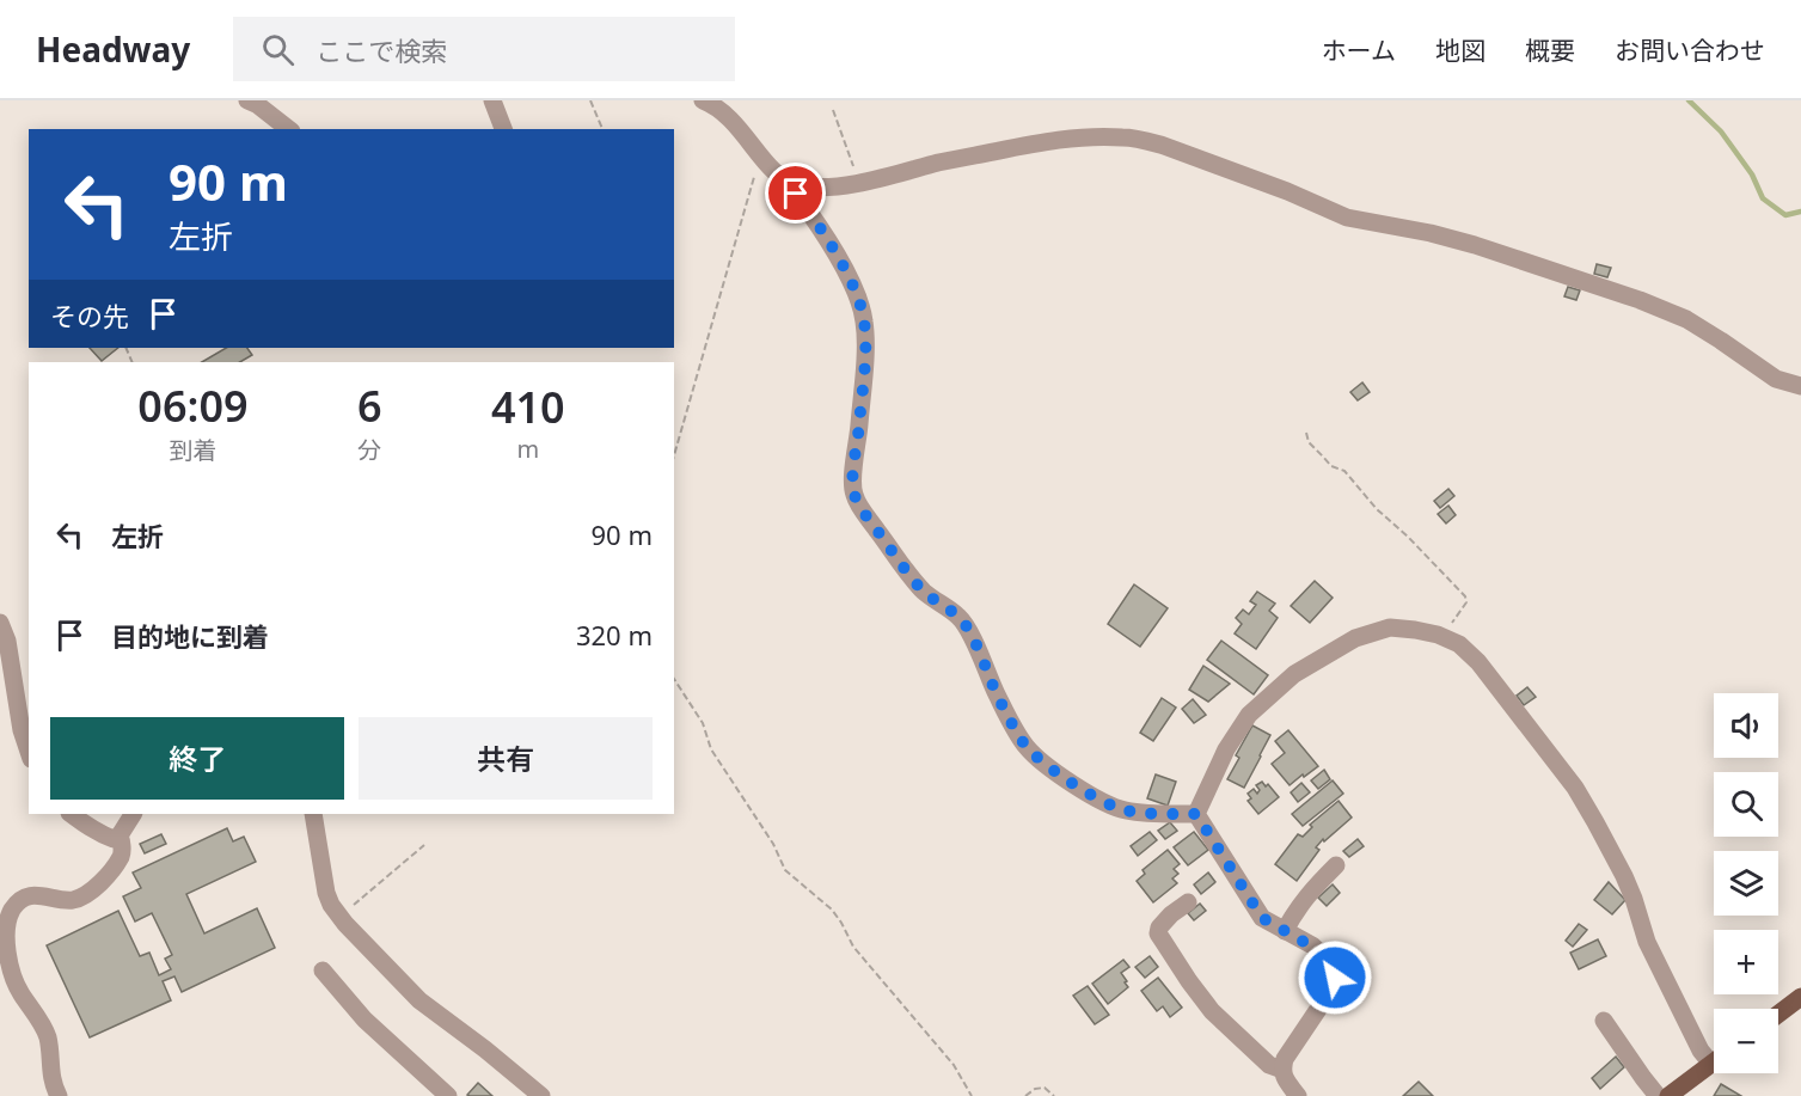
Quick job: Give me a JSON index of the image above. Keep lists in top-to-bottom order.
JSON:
{
  "page": {
    "header": "Headway",
    "search": "ここで検索",
    "nav": [
      "ホーム",
      "地図",
      "概要",
      "お問い合わせ"
    ],
    "turn": ["90 m", "左折"],
    "then": "その先",
    "eta": [
      "06:09",
      "到着",
      "6",
      "分",
      "410",
      "m"
    ],
    "list": [
      {
        "name": "左折",
        "value": "90 m"
      },
      {
        "name": "目的地に到着",
        "value": "320 m"
      }
    ],
    "map_buttons": ["+", "−"],
    "buttons": ["終了", "共有"]
  }
}
